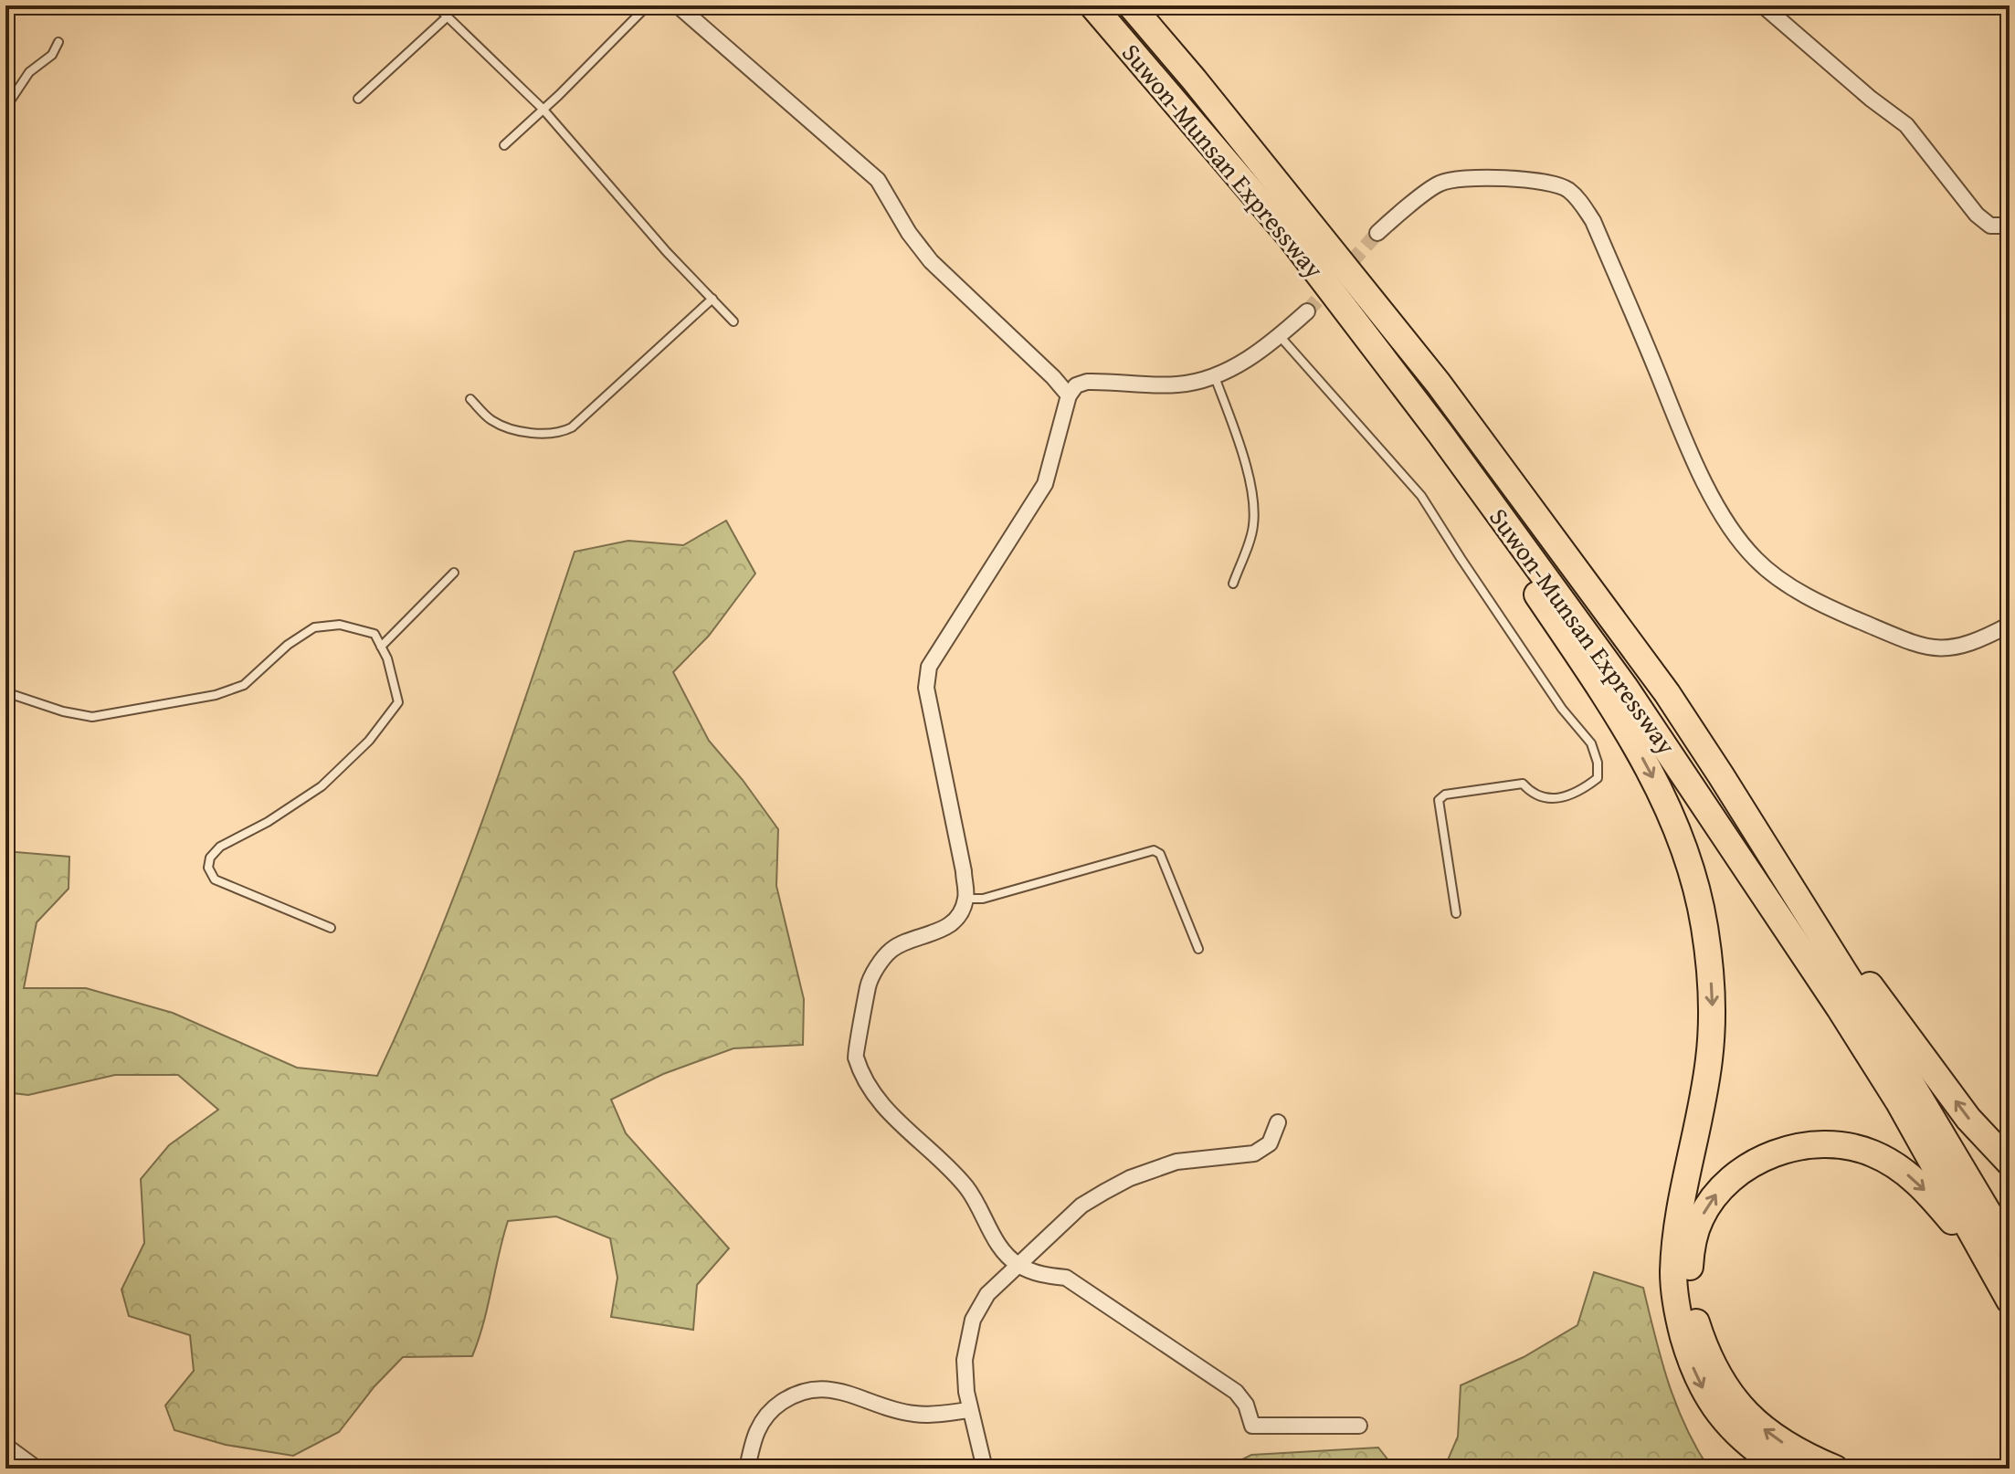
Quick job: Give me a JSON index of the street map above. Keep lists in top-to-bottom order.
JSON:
{
  "streets": {
    "highway": ["Suwon-Munsan Expressway"]
  }
}
